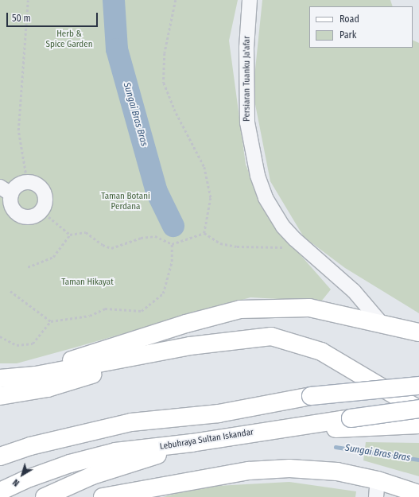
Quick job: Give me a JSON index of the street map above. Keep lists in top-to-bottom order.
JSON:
{
  "streets": {
    "main road": ["Lebuhraya Sultan Iskandar"],
    "street": ["Persiaran Tuanku Ja'afar"]
  },
  "water": ["Sungai Bras Bras"],
  "parks": ["Herb & Spice Garden", "Taman Botani Perdana", "Taman Hikayat"],
  "legend": ["Road", "Park"],
  "scale_bar": "50 m",
  "north": "bottom left"
}
